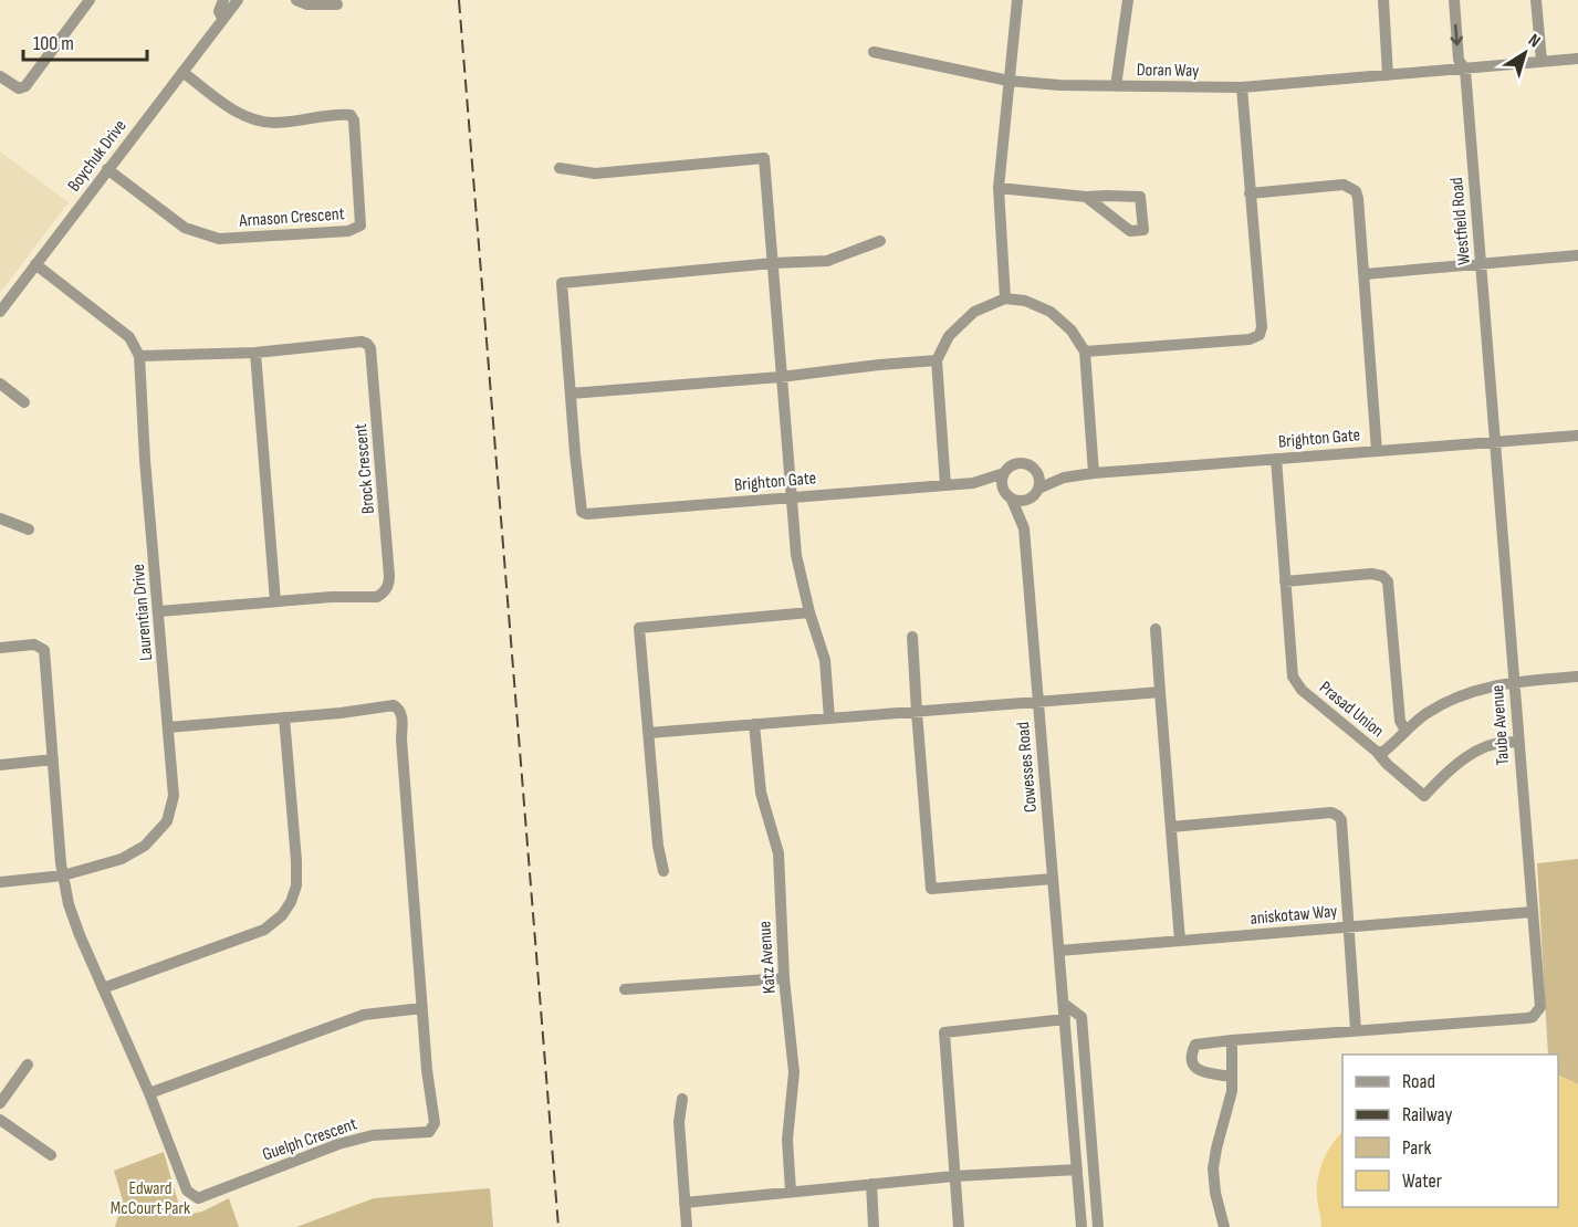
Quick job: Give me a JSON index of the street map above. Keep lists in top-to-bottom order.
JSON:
{
  "streets": {
    "street": [
      "Doran Way",
      "Boychuk Drive",
      "Arnason Crescent",
      "Westfield Road",
      "Brighton Gate",
      "Brock Crescent",
      "Laurentian Drive",
      "Prasad Union",
      "Taube Avenue",
      "Cowesses Road",
      "aniskotaw Way",
      "Katz Avenue",
      "Guelph Crescent"
    ]
  },
  "crossings": [
    ["Doran Way", "Westfield Road"],
    ["Boychuk Drive", "Arnason Crescent"],
    ["Westfield Road", "Brighton Gate"],
    ["Westfield Road", "Taube Avenue"],
    ["Brighton Gate", "Prasad Union"],
    ["Brighton Gate", "Taube Avenue"],
    ["Brighton Gate", "Cowesses Road"],
    ["Brock Crescent", "Laurentian Drive"],
    ["Laurentian Drive", "Guelph Crescent"],
    ["Prasad Union", "Taube Avenue"],
    ["Taube Avenue", "aniskotaw Way"],
    ["Cowesses Road", "aniskotaw Way"]
  ],
  "parks": ["Edward McCourt Park"],
  "legend": [
    "Road",
    "Railway",
    "Park",
    "Water"
  ],
  "scale_bar": "100 m",
  "north": "top right"
}
